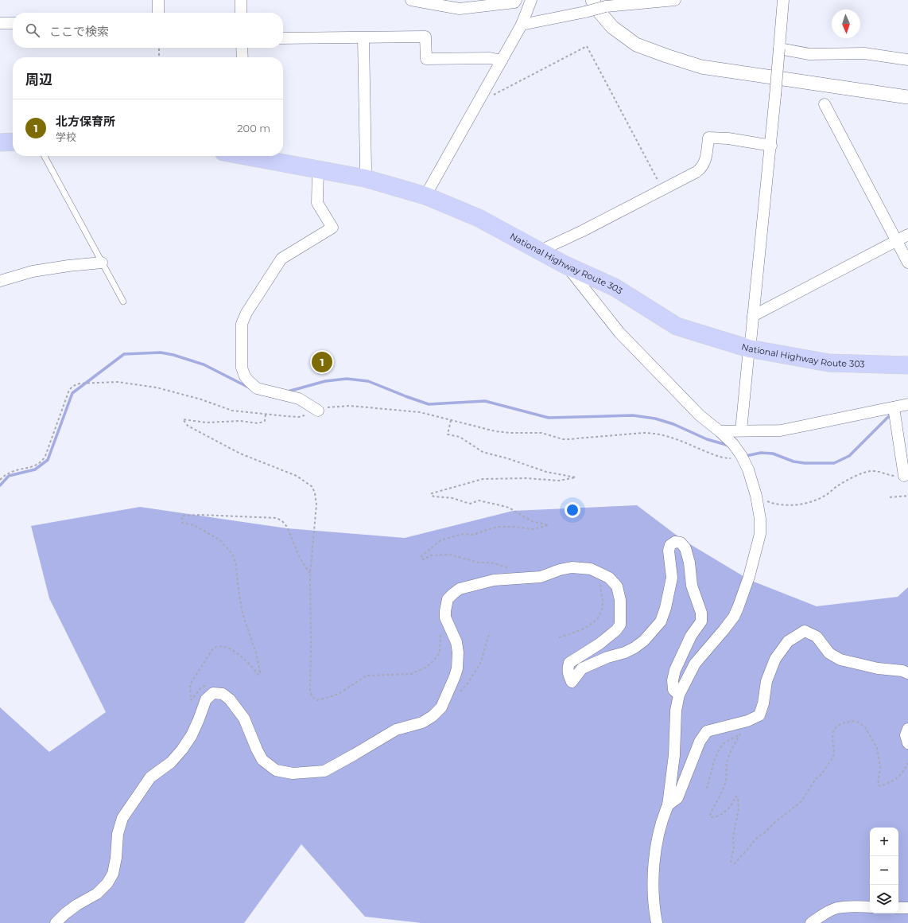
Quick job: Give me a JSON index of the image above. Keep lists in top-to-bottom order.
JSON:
{
  "streets": {
    "highway": ["National Highway Route 303"]
  },
  "north": "bottom",
  "page": {
    "search": "ここで検索",
    "heading": "周辺",
    "list": [
      {
        "mark": "1",
        "name": "北方保育所",
        "note": "学校",
        "value": "200 m"
      }
    ],
    "pins": "1",
    "map_buttons": ["+", "−"]
  }
}
